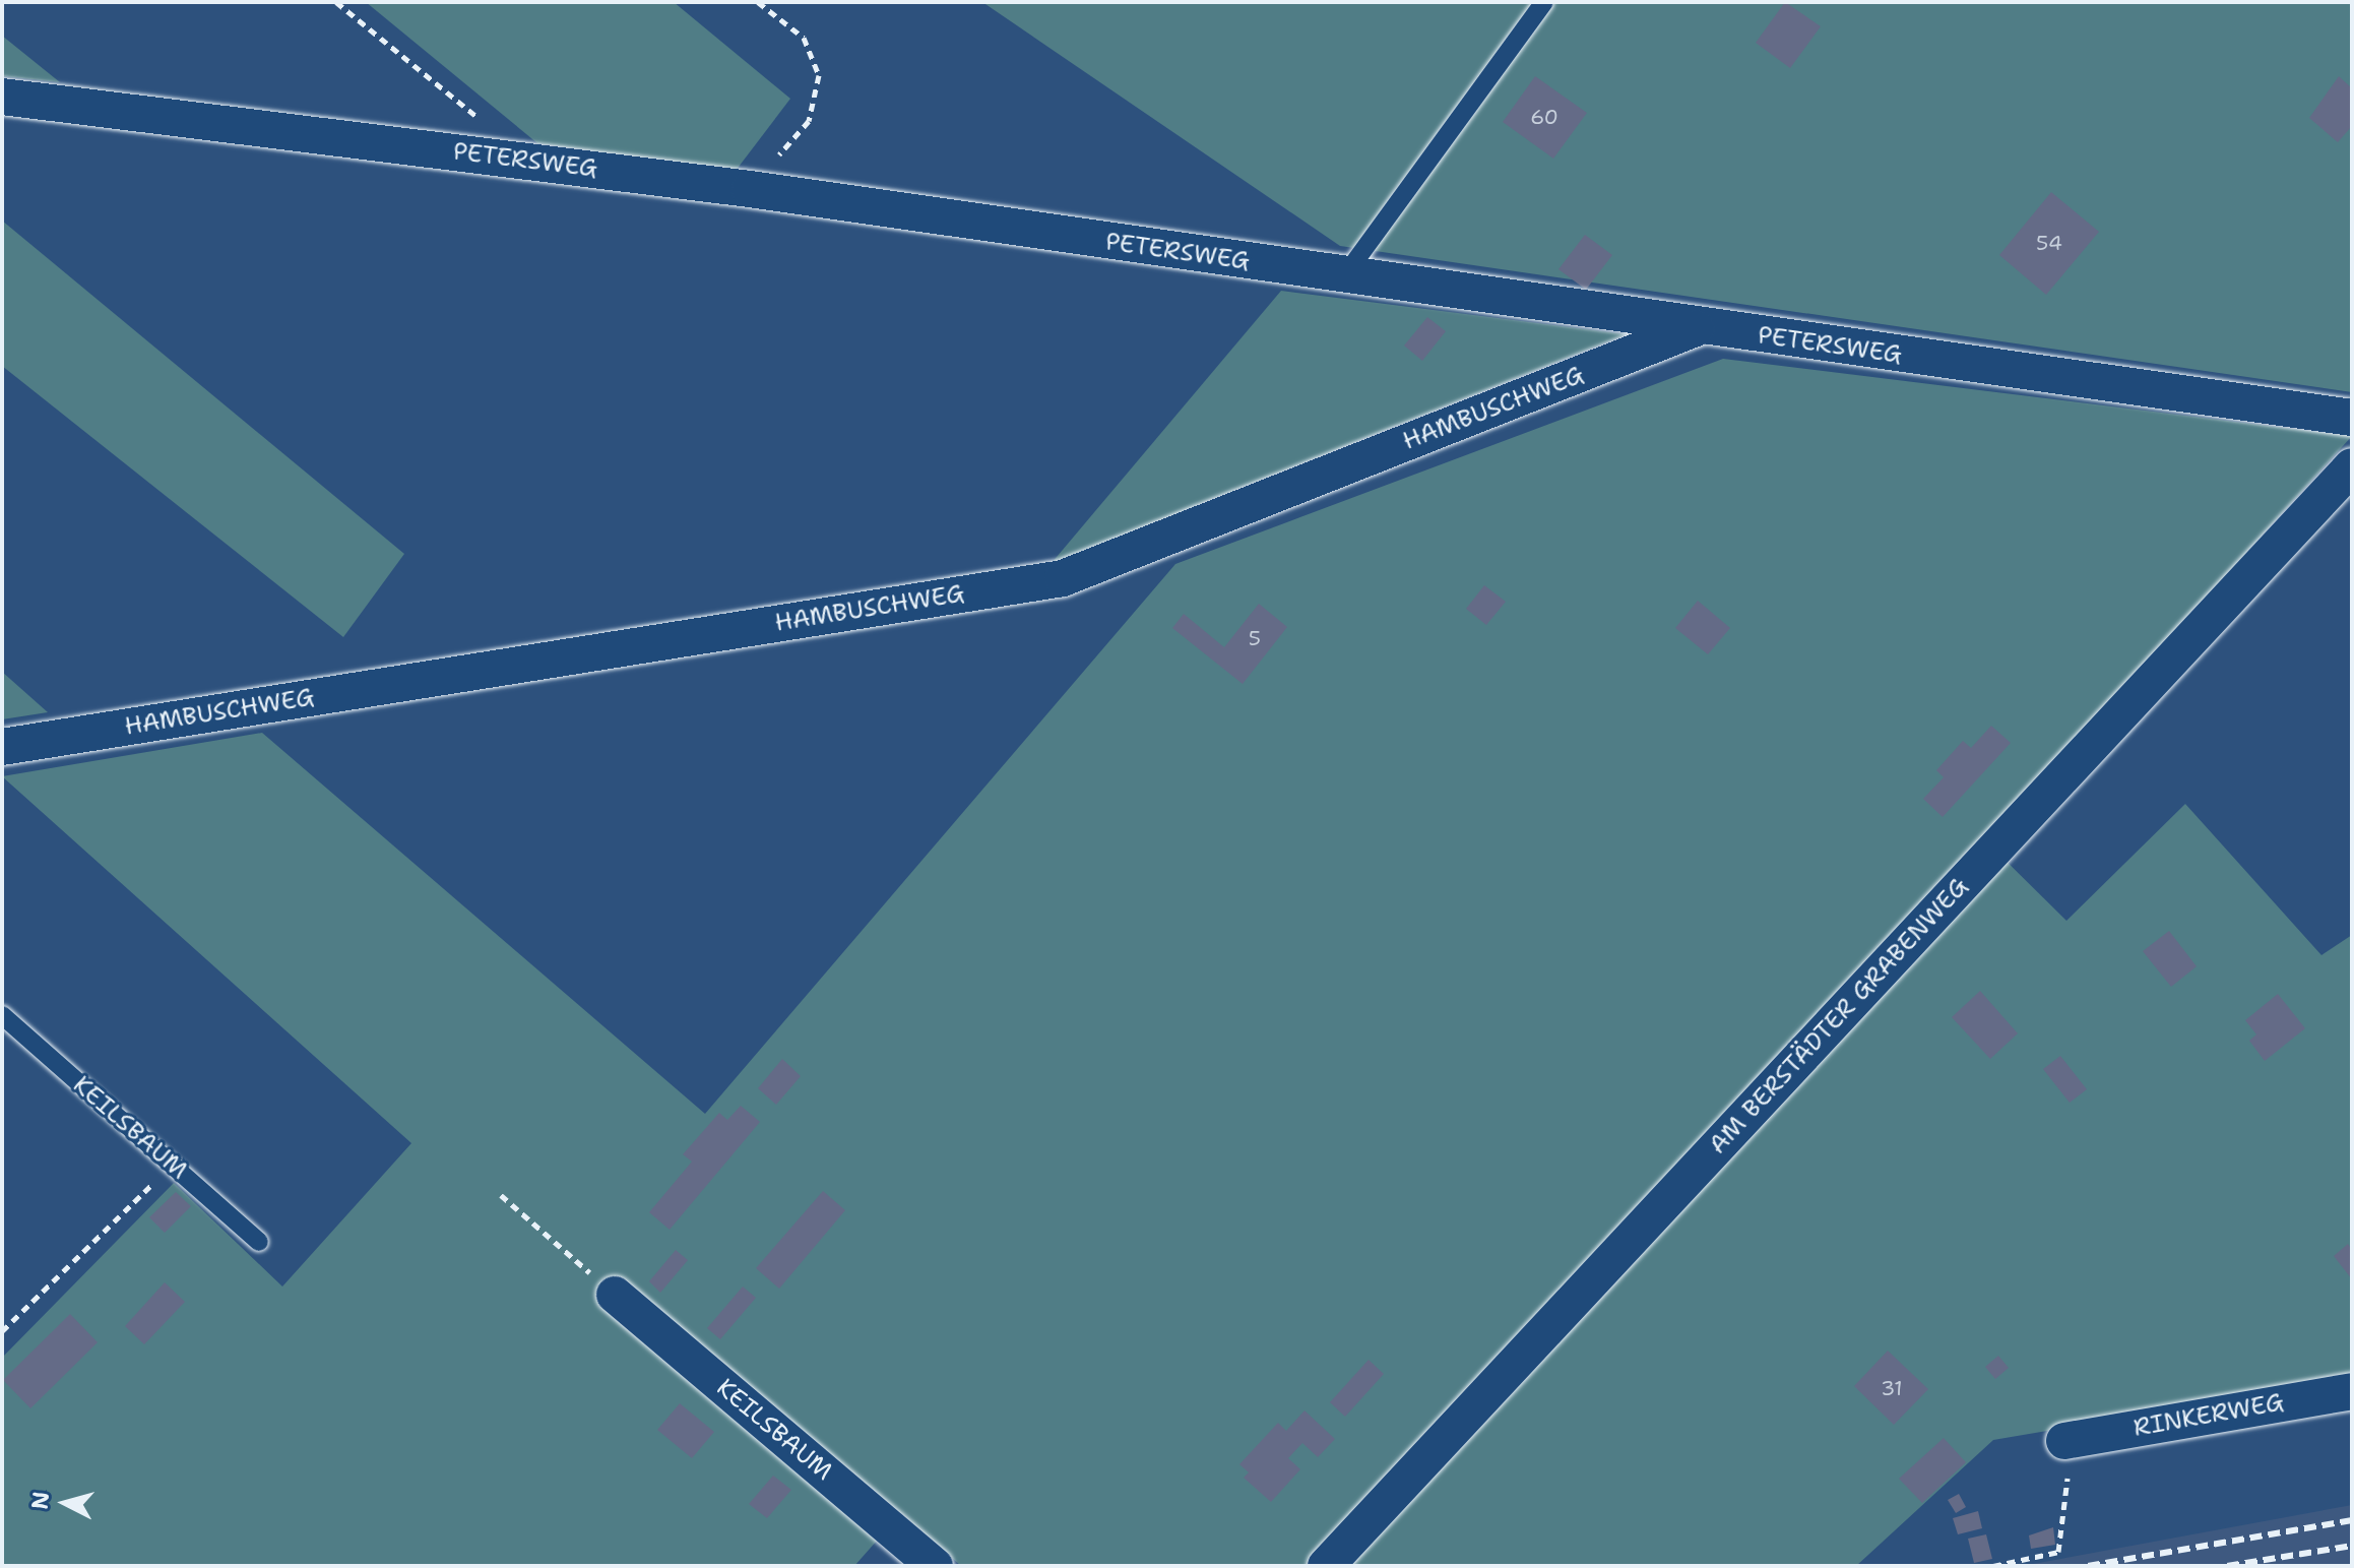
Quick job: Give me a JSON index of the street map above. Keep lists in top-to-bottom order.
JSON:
{
  "streets": {
    "street": [
      "PETERSWEG",
      "HAMBUSCHWEG",
      "AM BERSTÄDTER GRABENWEG",
      "KEILSBAUM",
      "RINKERWEG"
    ]
  },
  "crossings": [
    ["PETERSWEG", "HAMBUSCHWEG"]
  ],
  "house_numbers": [
    "60",
    "54",
    "5",
    "31"
  ],
  "north": "left"
}
